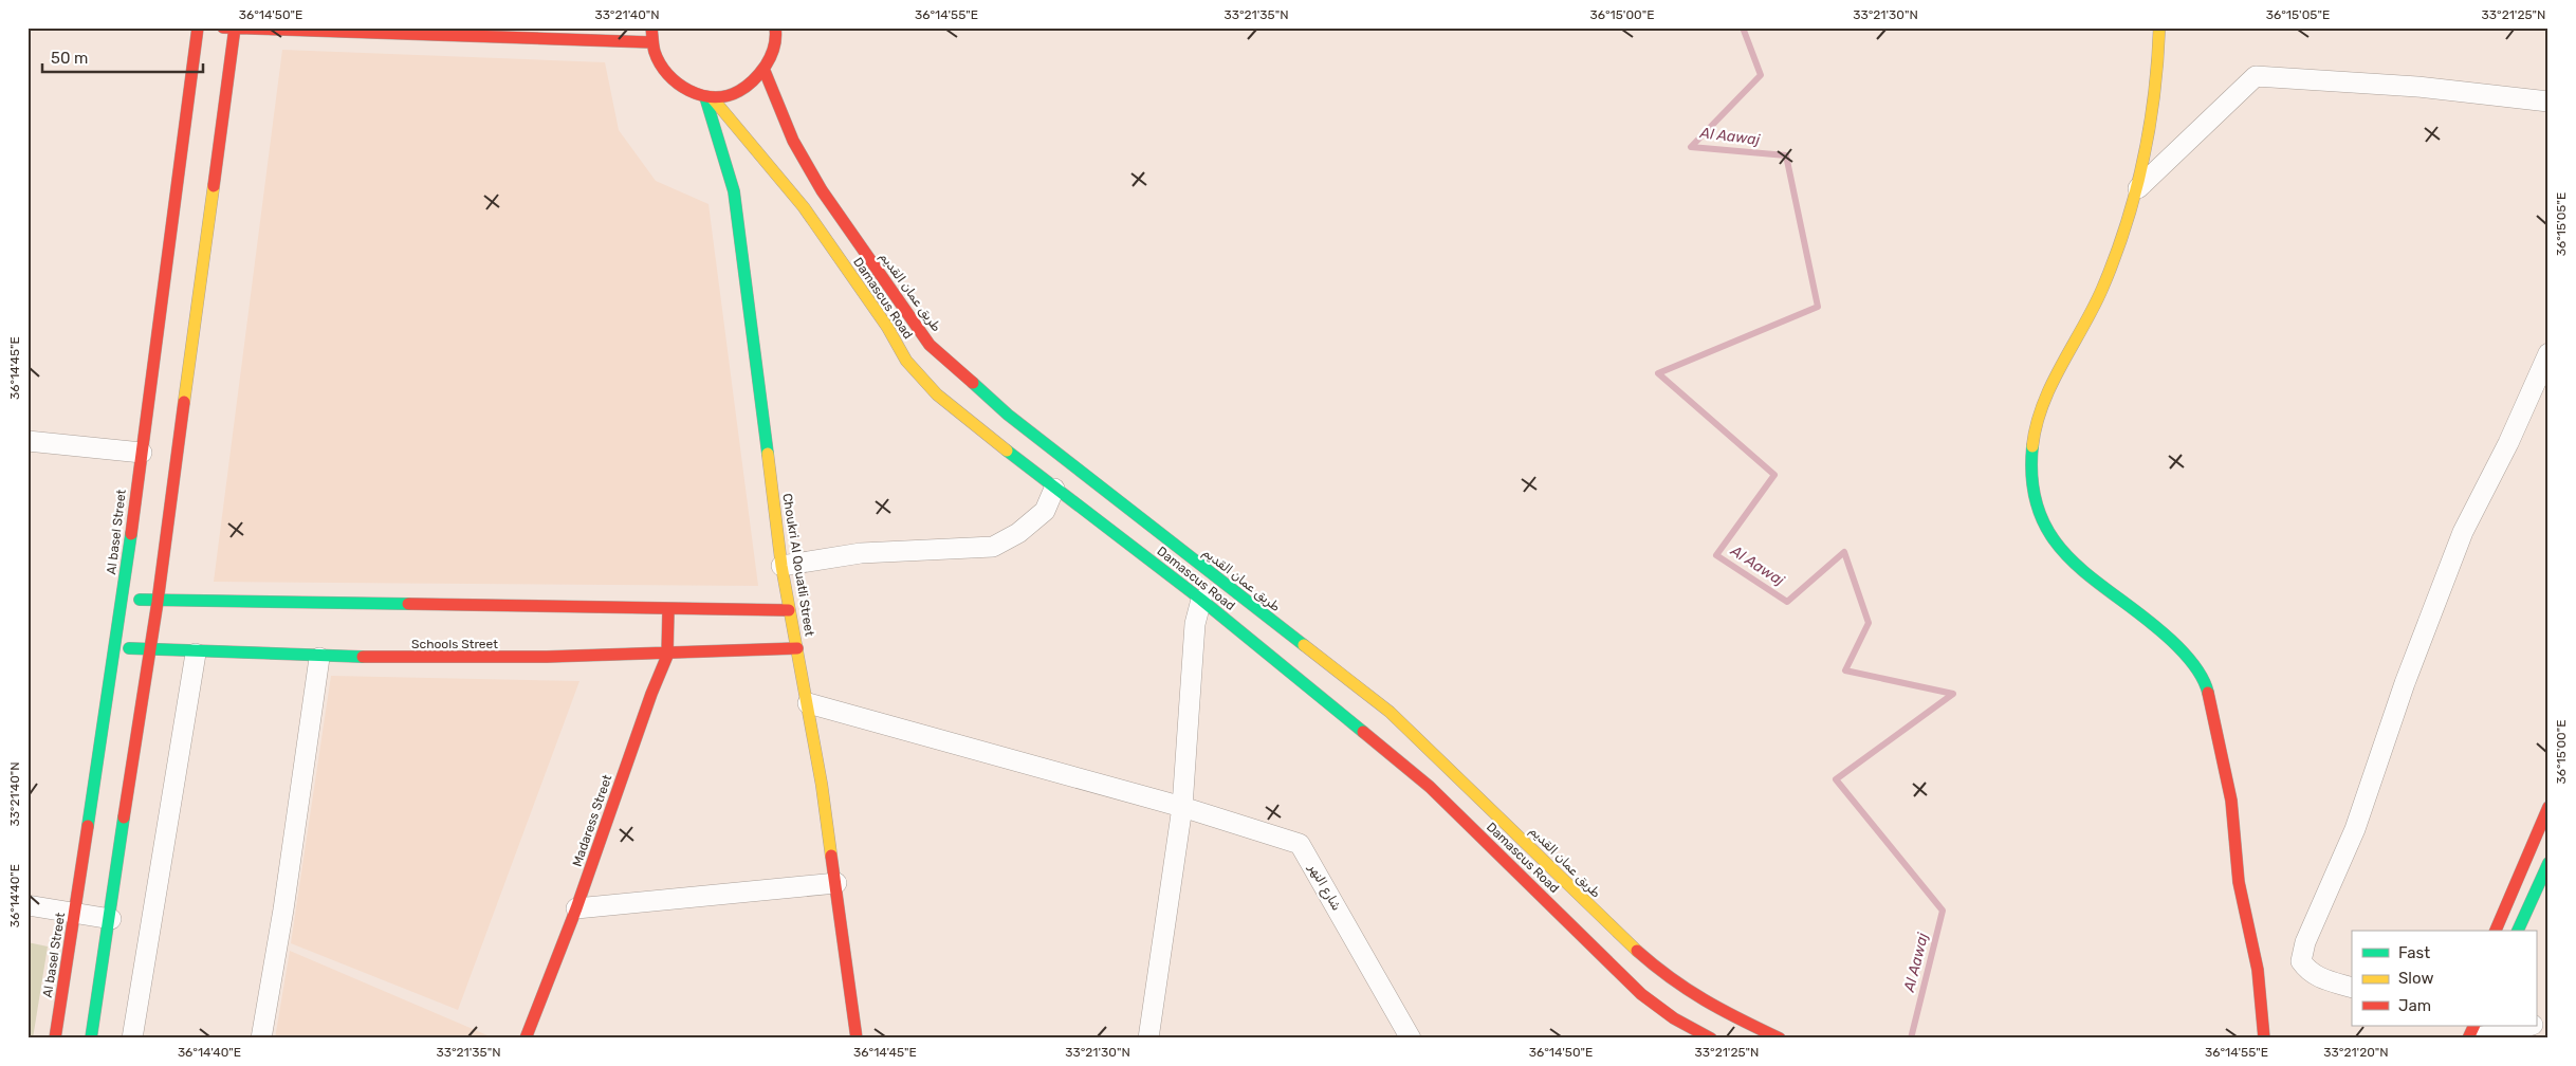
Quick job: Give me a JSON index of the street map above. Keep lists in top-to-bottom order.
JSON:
{
  "streets": {
    "street": [
      "طريق عمان القديم",
      "Damascus Road",
      "Al basel Street",
      "Choukri Al Qouatli Street",
      "Schools Street",
      "Madaress Street",
      "شارع النهر"
    ]
  },
  "crossings": [
    ["Damascus Road", "Choukri Al Qouatli Street"],
    ["Al basel Street", "Schools Street"],
    ["Choukri Al Qouatli Street", "Schools Street"],
    ["Choukri Al Qouatli Street", "شارع النهر"],
    ["Schools Street", "Madaress Street"]
  ],
  "water": ["Al Aawaj"],
  "legend": ["Fast", "Slow", "Jam"],
  "scale_bar": "50 m",
  "coordinates": [
    "36°14'50\"E",
    "33°21'40\"N",
    "36°14'55\"E",
    "33°21'35\"N",
    "36°15'00\"E",
    "33°21'30\"N",
    "36°15'05\"E",
    "33°21'25\"N",
    "36°14'45\"E",
    "36°14'40\"E",
    "33°21'20\"N"
  ]
}
